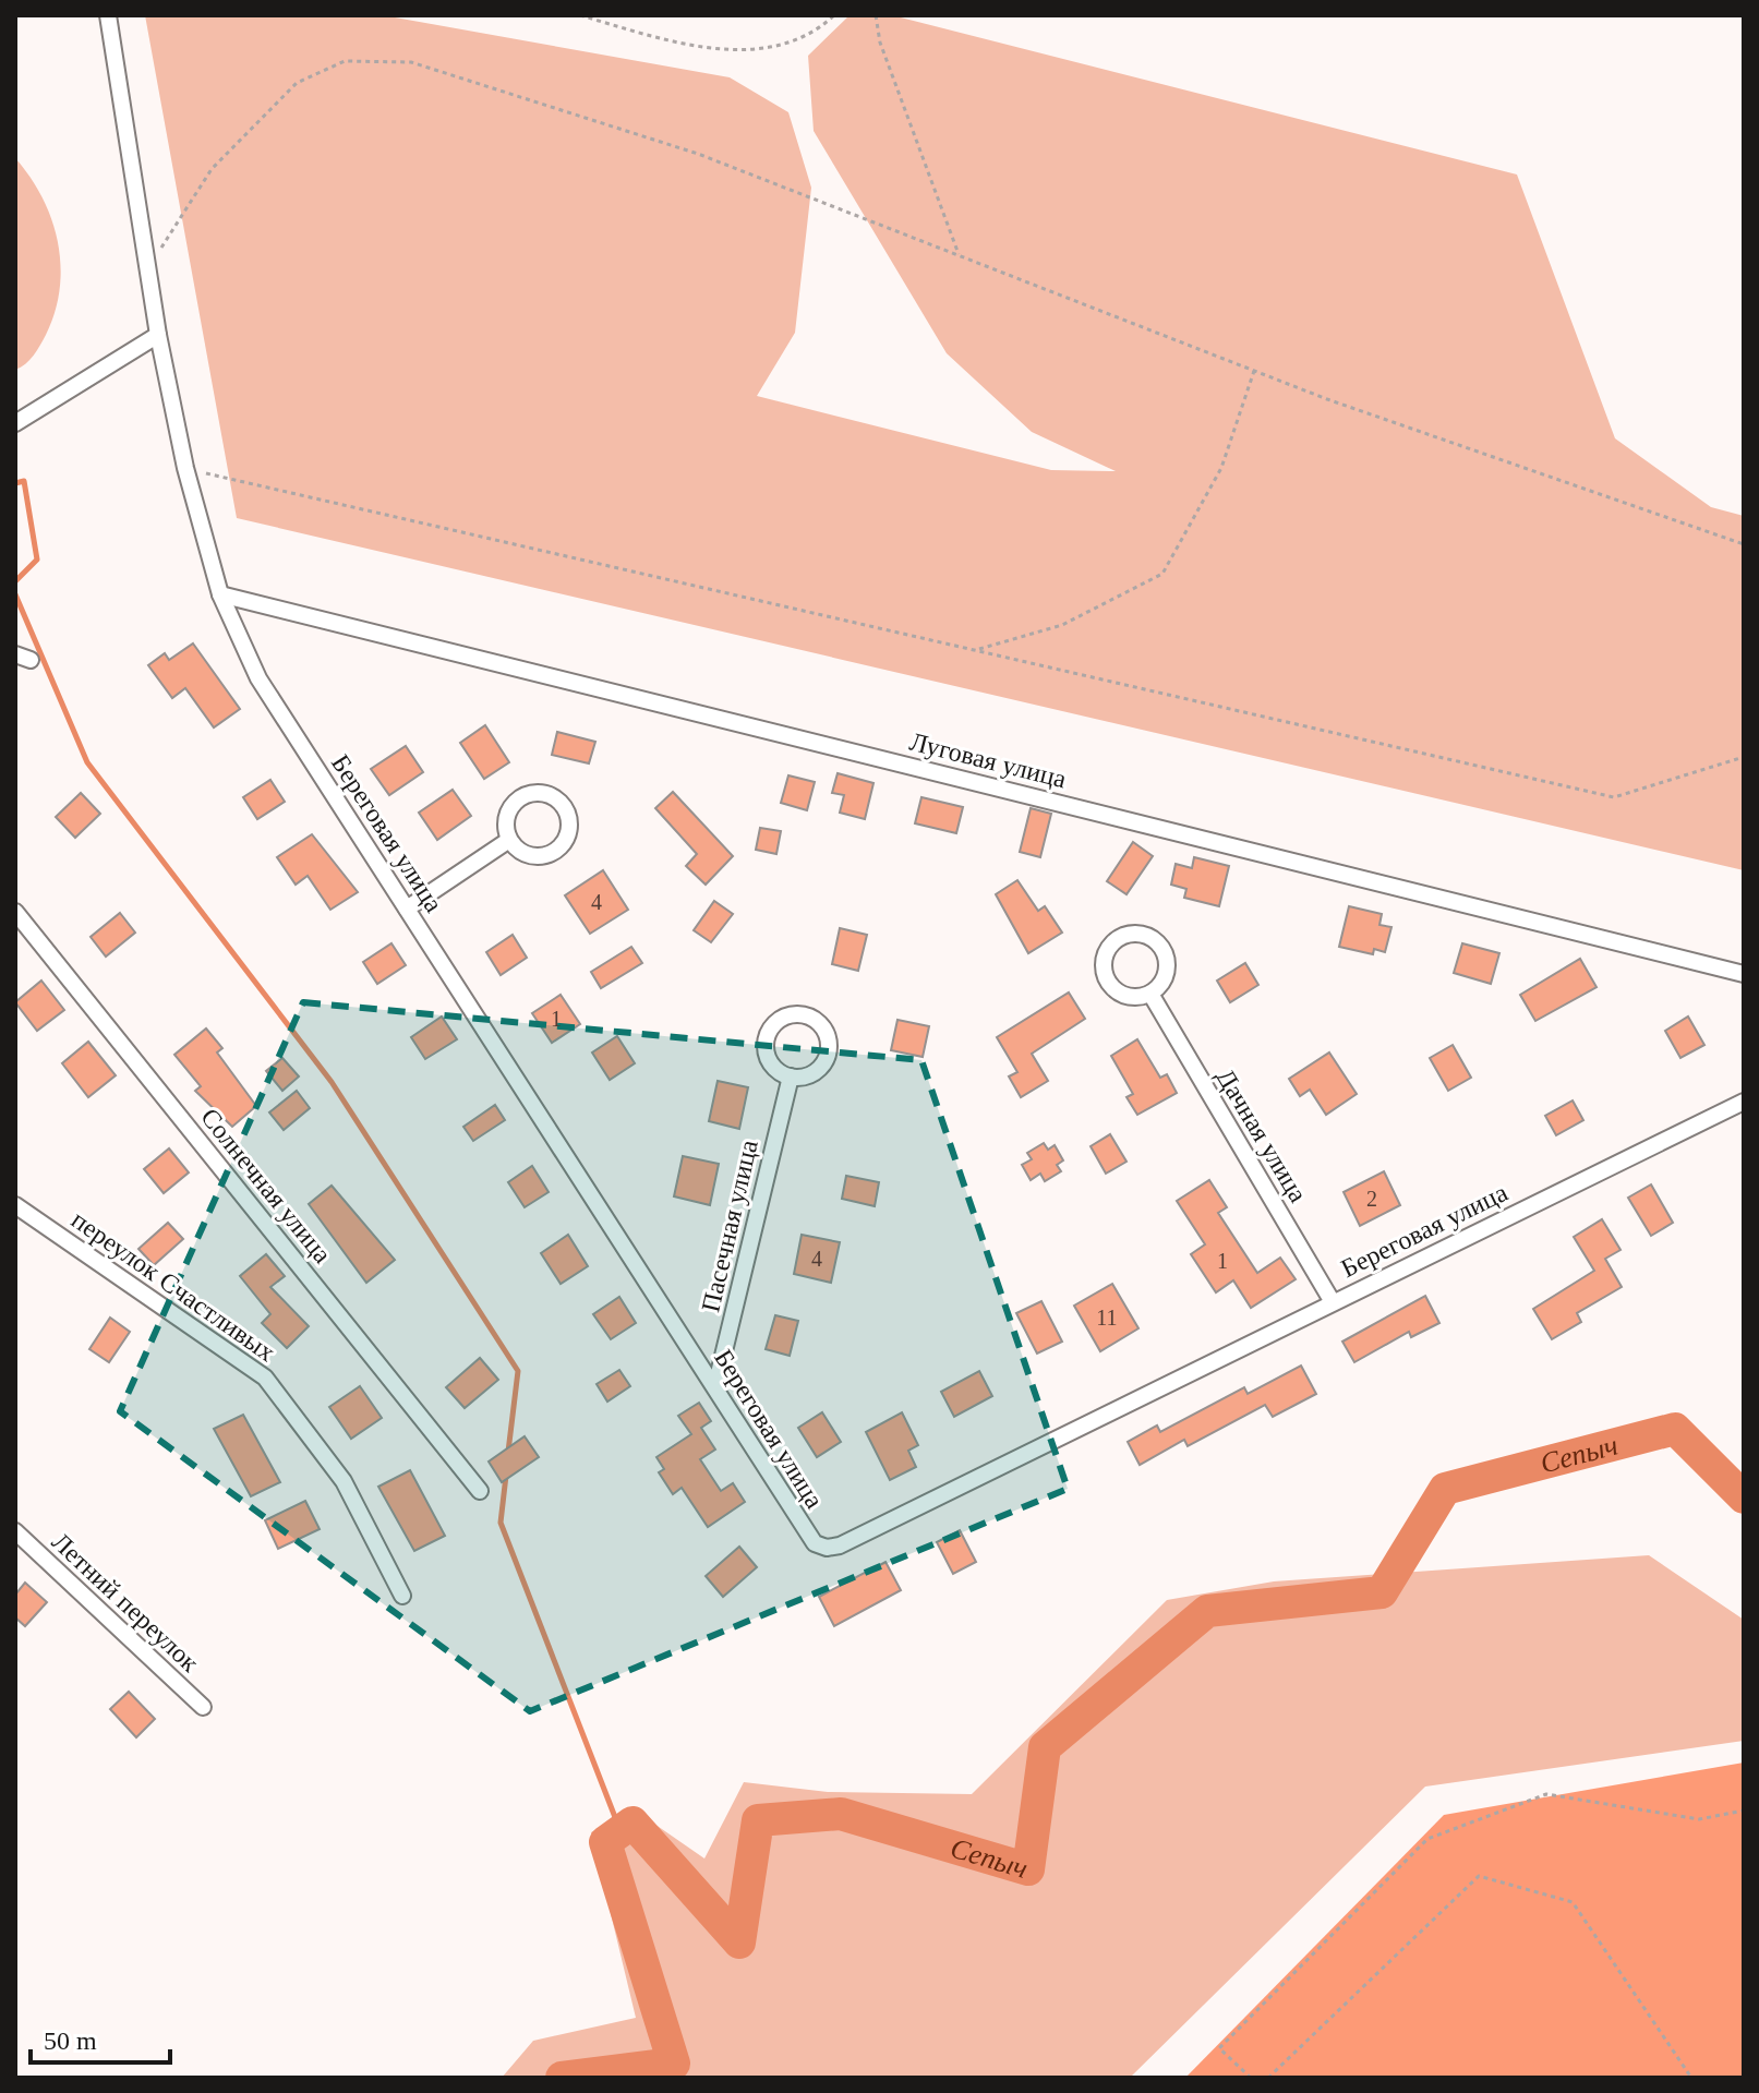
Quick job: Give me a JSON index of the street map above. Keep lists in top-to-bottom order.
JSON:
{
  "streets": {
    "street": [
      "Луговая улица",
      "Береговая улица",
      "Дачная улица",
      "Солнечная улица",
      "Пасечная улица",
      "переулок Счастливых",
      "Летний переулок"
    ]
  },
  "crossings": [
    ["Луговая улица", "Береговая улица"],
    ["Береговая улица", "Дачная улица"],
    ["Береговая улица", "Пасечная улица"]
  ],
  "water": ["Сепыч"],
  "house_numbers": [
    "4",
    "1",
    "2",
    "4",
    "1",
    "11"
  ],
  "scale_bar": "50 m"
}
